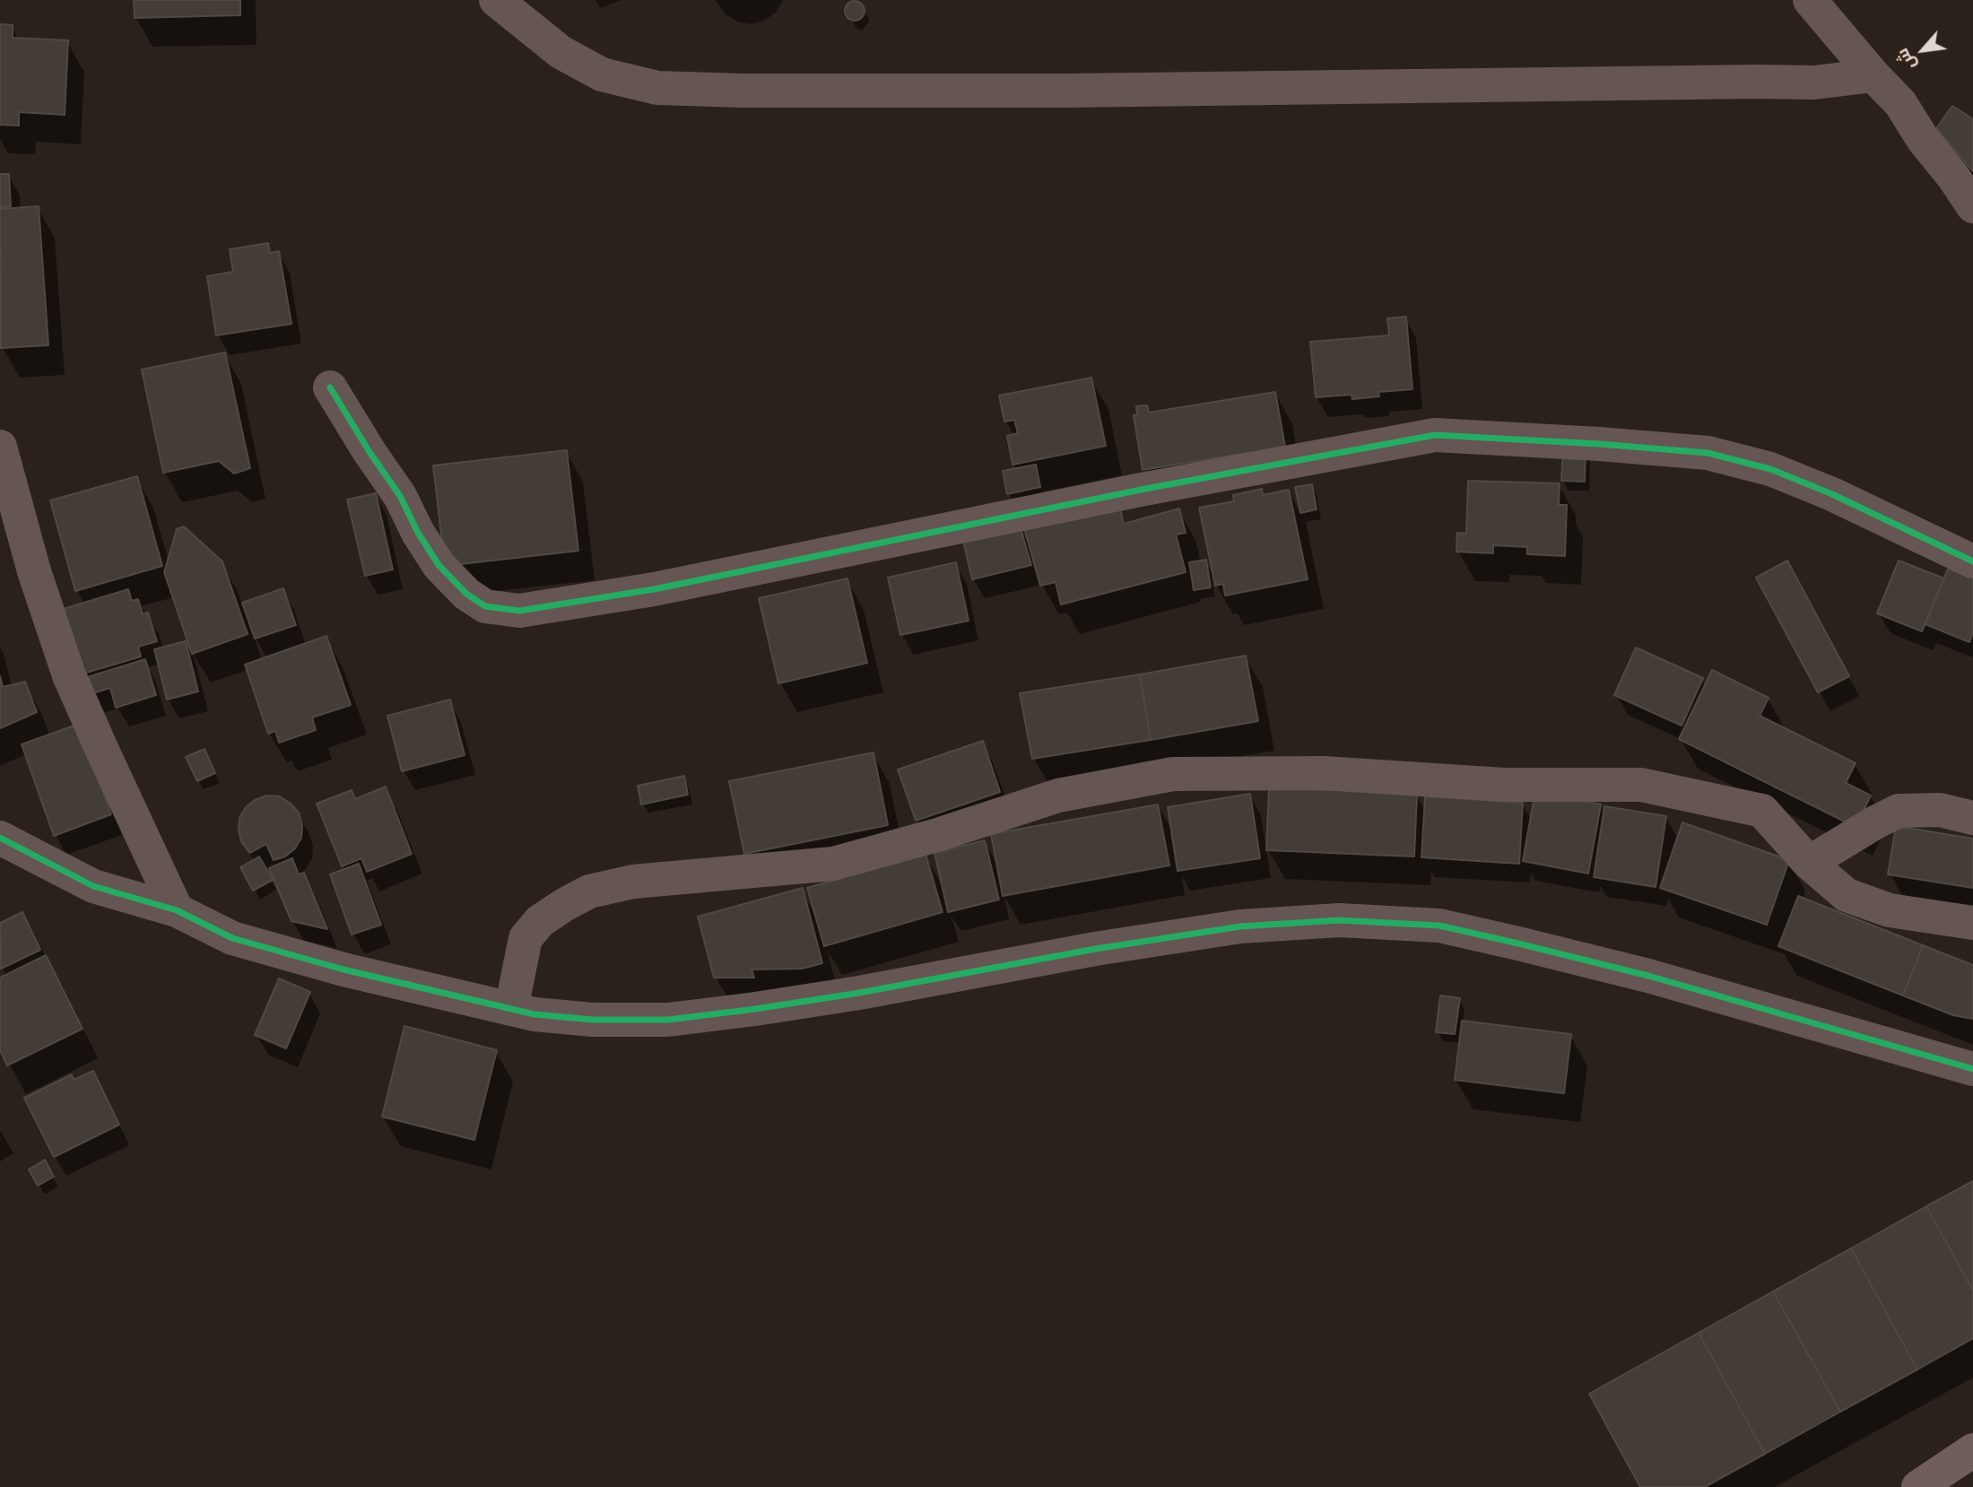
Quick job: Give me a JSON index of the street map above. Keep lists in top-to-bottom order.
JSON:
{
  "north": "bottom left"
}
